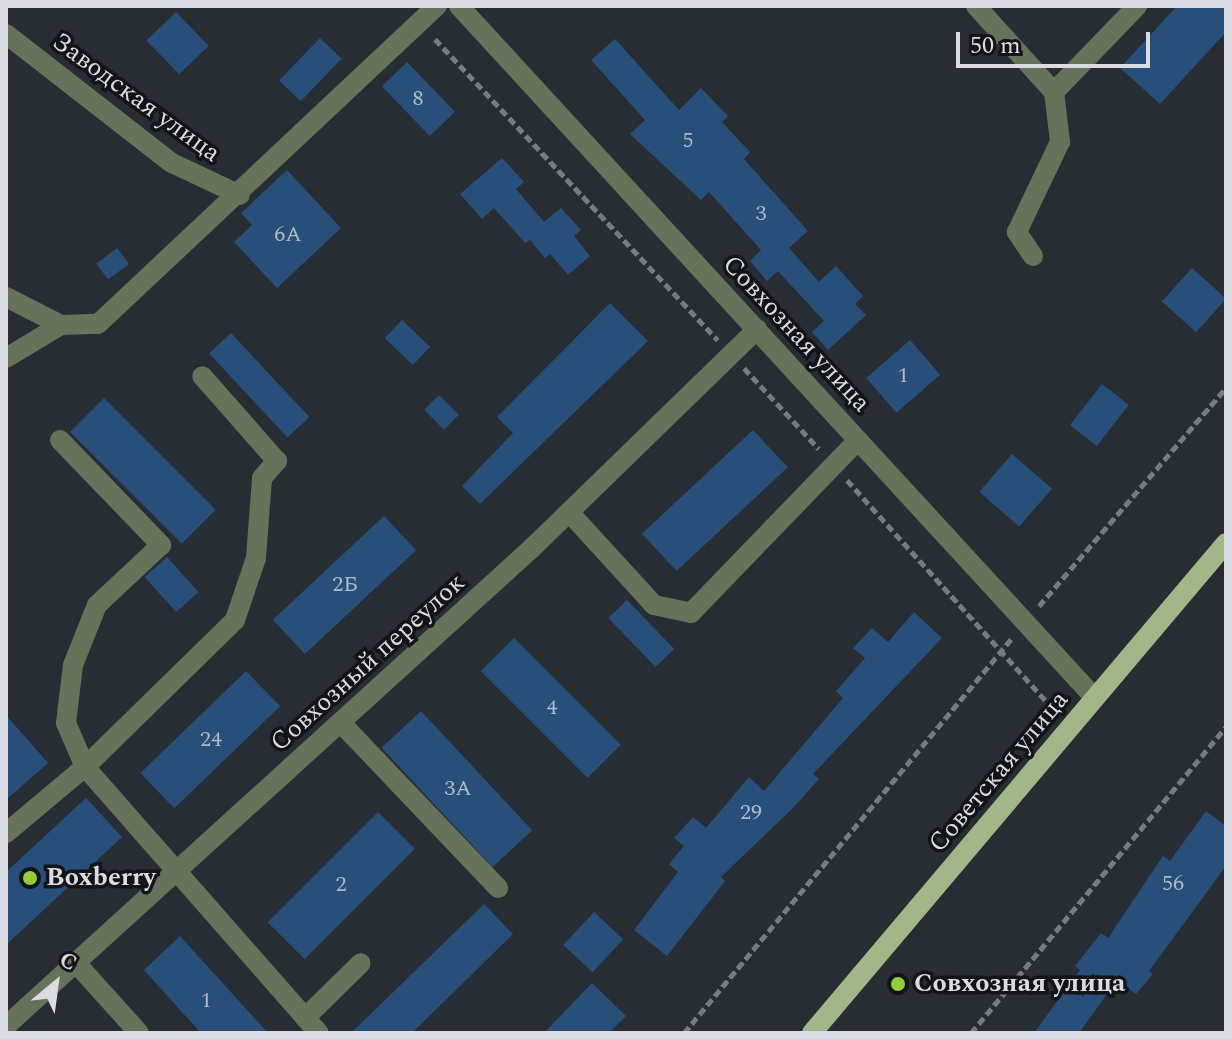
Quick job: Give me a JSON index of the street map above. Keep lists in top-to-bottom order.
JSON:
{
  "streets": {
    "main road": ["Советская улица"],
    "street": ["Заводская улица", "Совхозная улица", "Совхозный переулок"]
  },
  "crossings": [
    ["Совхозная улица", "Совхозный переулок"],
    ["Совхозная улица", "Советская улица"]
  ],
  "places": ["Boxberry", "Совхозная улица"],
  "house_numbers": [
    "8",
    "5",
    "3",
    "6А",
    "1",
    "2Б",
    "4",
    "24",
    "3А",
    "29",
    "56",
    "2",
    "1"
  ],
  "scale_bar": "50 m",
  "north": "top right"
}
